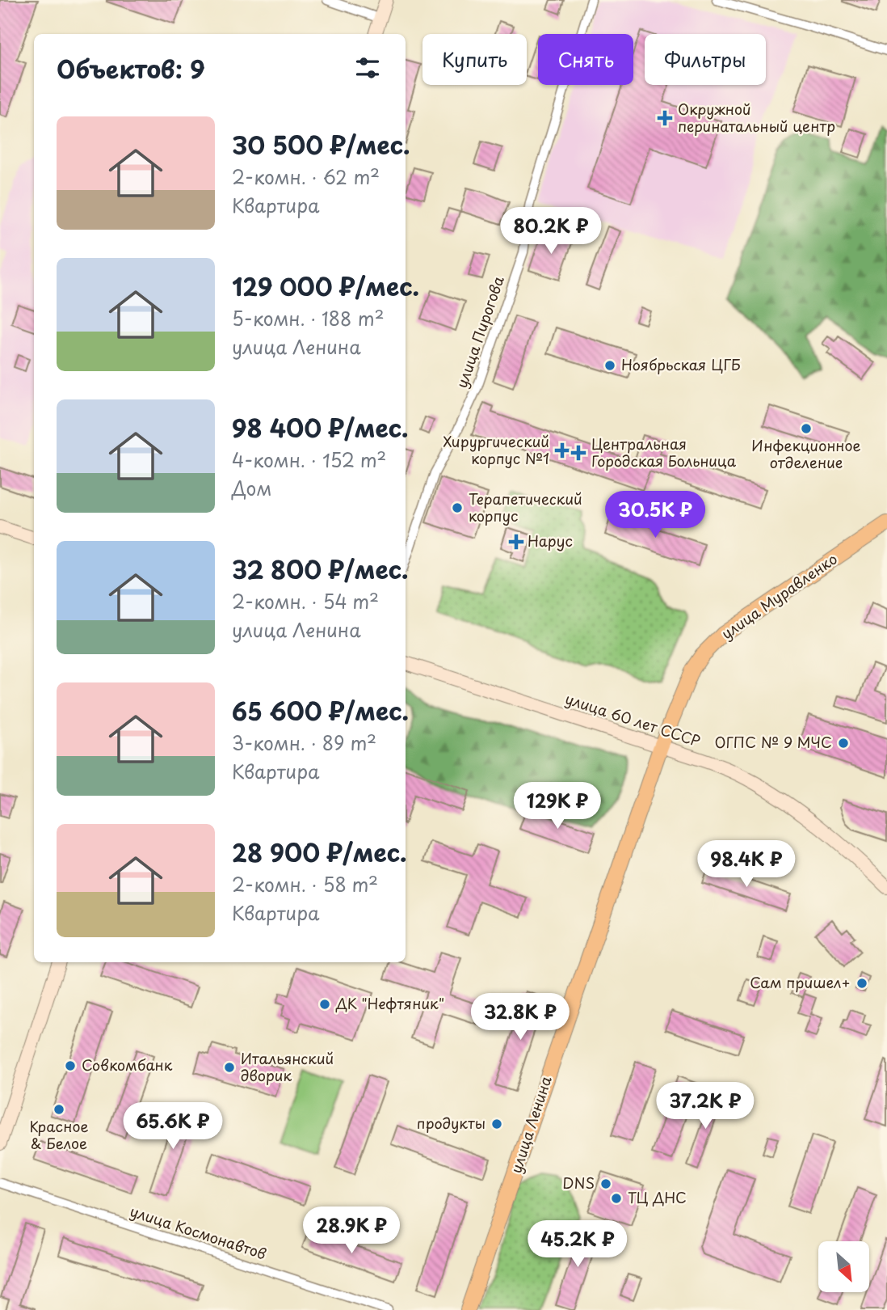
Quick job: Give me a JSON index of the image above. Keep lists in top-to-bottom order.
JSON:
{
  "streets": {
    "main road": ["улица Муравленко", "улица 60 лет СССР", "улица Ленина"],
    "street": ["улица Пирогова", "улица Космонавтов"]
  },
  "crossings": [
    ["улица Муравленко", "улица 60 лет СССР"],
    ["улица Муравленко", "улица Ленина"],
    ["улица 60 лет СССР", "улица Ленина"]
  ],
  "places": {
    "health": [
      "Окружной перинатальный центр",
      "Хирургический корпус №1",
      "Центральная Городская Больница",
      "Нарус"
    ],
    "other": [
      "Ноябрьская ЦГБ",
      "Инфекционное отделение",
      "Терапетический корпус",
      "ОГПС № 9 МЧС",
      "Сам пришел+",
      "ДК \"Нефтяник\"",
      "Совкомбанк",
      "Итальянский дворик",
      "Красное & Белое",
      "продукты",
      "DNS",
      "ТЦ ДНС"
    ]
  },
  "north": "bottom right",
  "page": {
    "chip": ["Купить", "Снять", "Фильтры"],
    "heading": "Объектов: 9",
    "list": [
      {
        "name": "30 500 ₽/мес.",
        "note": "2-комн. · 62 m² · Квартира"
      },
      {
        "name": "129 000 ₽/мес.",
        "note": "5-комн. · 188 m² · улица Ленина"
      },
      {
        "name": "98 400 ₽/мес.",
        "note": "4-комн. · 152 m² · Дом"
      },
      {
        "name": "32 800 ₽/мес.",
        "note": "2-комн. · 54 m² · улица Ленина"
      },
      {
        "name": "65 600 ₽/мес.",
        "note": "3-комн. · 89 m² · Квартира"
      },
      {
        "name": "28 900 ₽/мес.",
        "note": "2-комн. · 58 m² · Квартира"
      }
    ],
    "price": [
      "80.2K ₽",
      "30.5K ₽",
      "129K ₽",
      "98.4K ₽",
      "32.8K ₽",
      "37.2K ₽",
      "65.6K ₽",
      "28.9K ₽",
      "45.2K ₽"
    ]
  }
}
